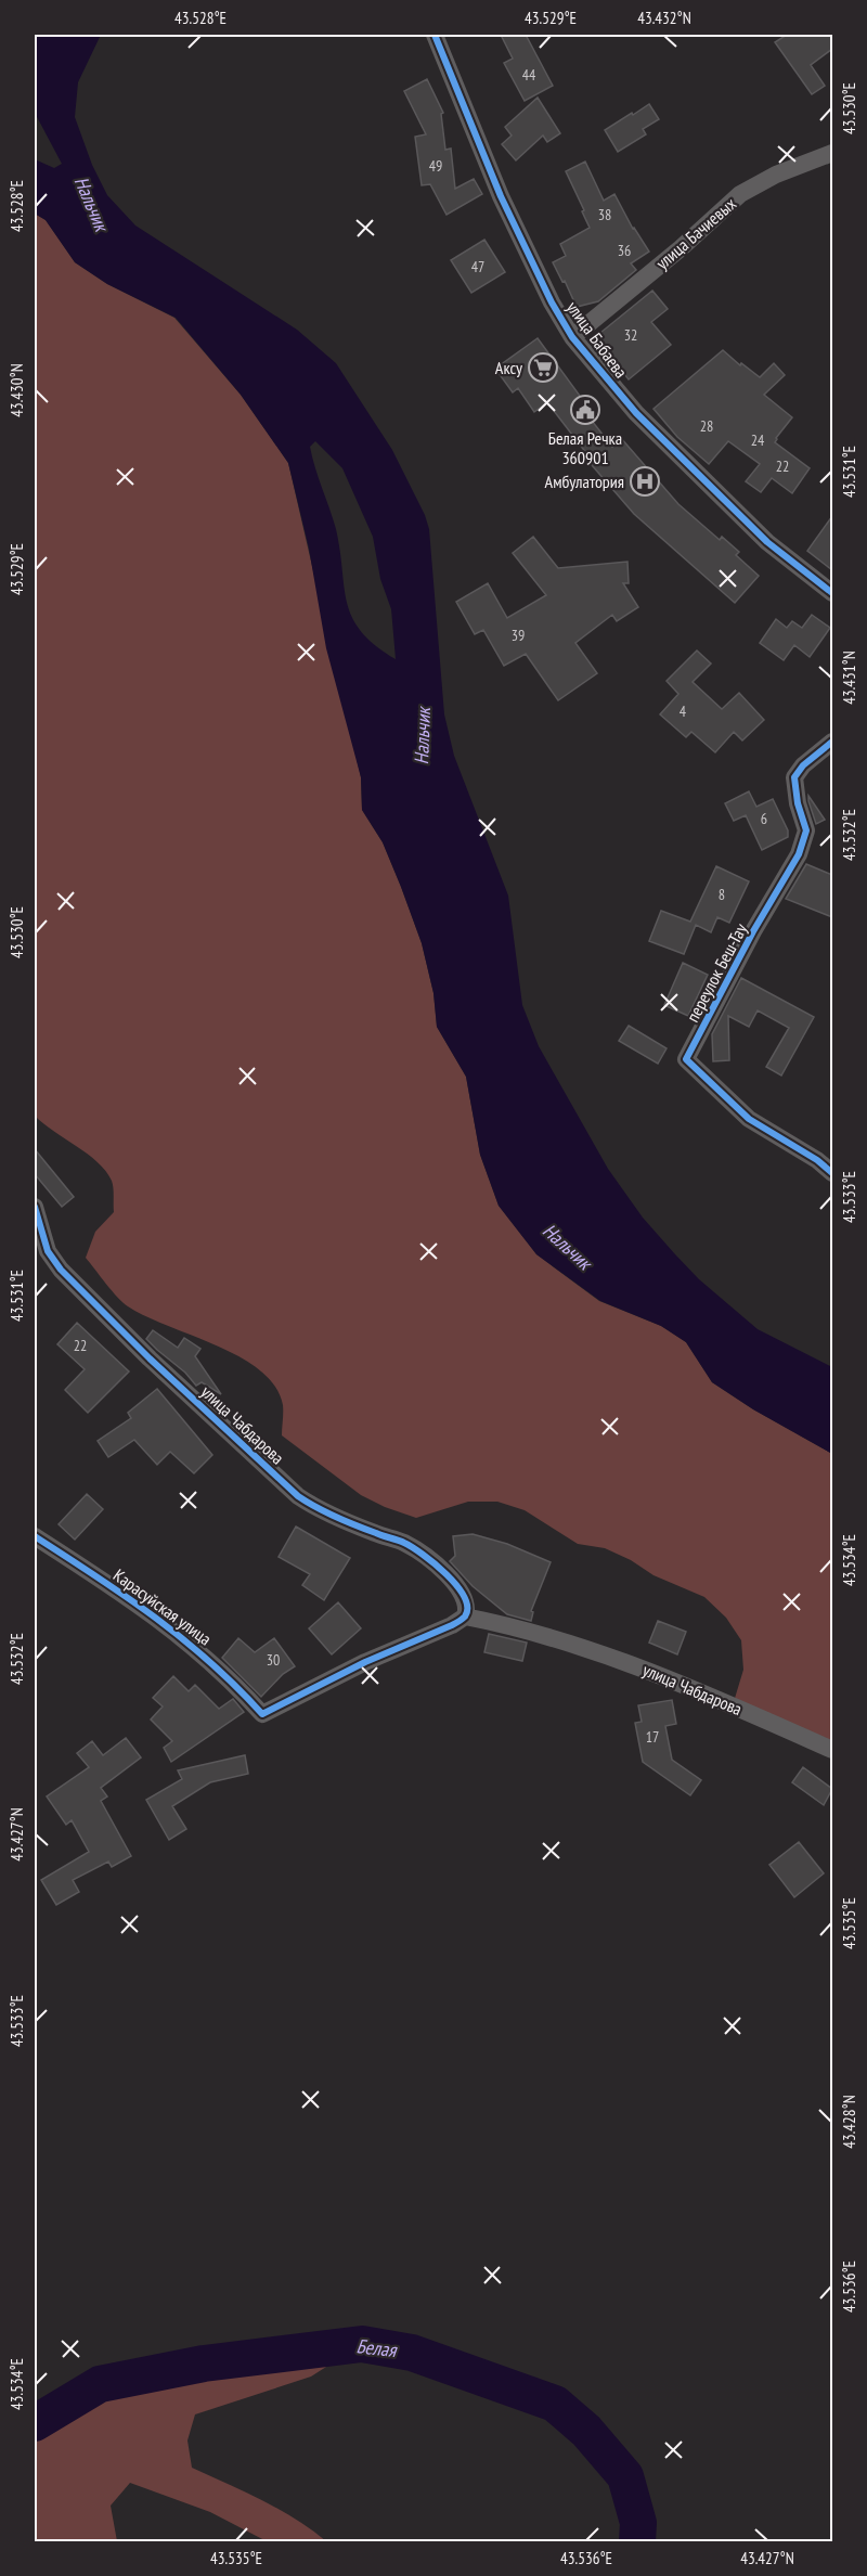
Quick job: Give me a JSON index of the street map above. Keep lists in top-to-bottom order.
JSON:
{
  "streets": {
    "street": [
      "улица Бачиевых",
      "улица Бабаева",
      "переулок Беш-Тау",
      "улица Чабдарова",
      "Карасуйская улица"
    ]
  },
  "crossings": [
    ["улица Бачиевых", "улица Бабаева"],
    ["улица Чабдарова", "Карасуйская улица"]
  ],
  "water": ["Нальчик", "Белая"],
  "places": {
    "supermarket": ["Аксу"],
    "public building": ["Белая Речка 360901"],
    "hospital": ["Амбулатория"]
  },
  "house_numbers": [
    "44",
    "49",
    "38",
    "36",
    "47",
    "32",
    "28",
    "24",
    "22",
    "39",
    "4",
    "6",
    "8",
    "22",
    "30",
    "17"
  ],
  "coordinates": [
    "43.528°E",
    "43.529°E",
    "43.432°N",
    "43.530°E",
    "43.430°N",
    "43.531°E",
    "43.431°N",
    "43.532°E",
    "43.533°E",
    "43.534°E",
    "43.427°N",
    "43.535°E",
    "43.428°N",
    "43.536°E"
  ]
}
